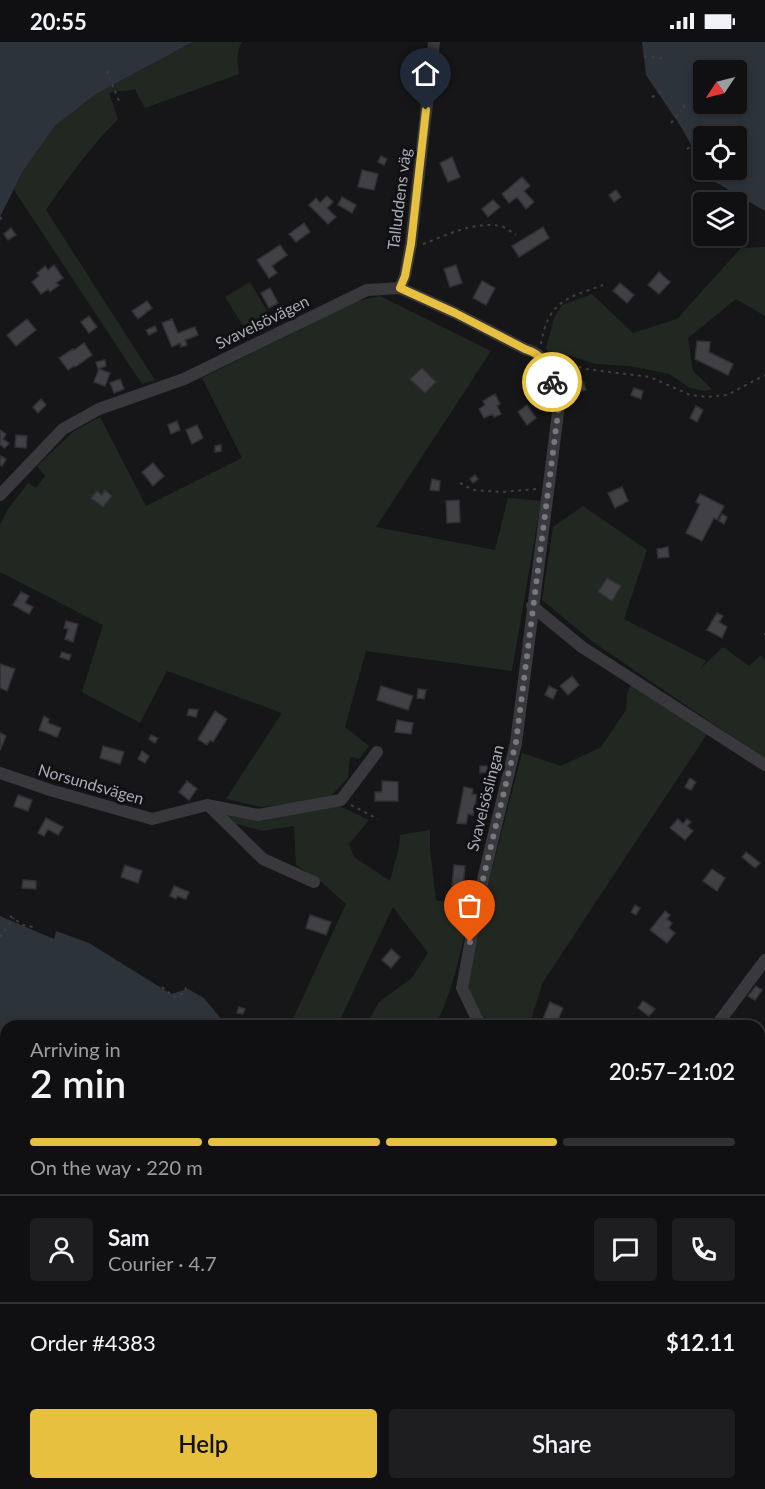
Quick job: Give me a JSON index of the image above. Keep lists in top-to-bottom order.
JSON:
{
  "streets": {
    "street": [
      "Talluddens väg",
      "Svavelsövägen",
      "Norsundsvägen",
      "Svavelsöslingan"
    ]
  },
  "crossings": [
    ["Talluddens väg", "Svavelsövägen"],
    ["Svavelsövägen", "Svavelsöslingan"]
  ],
  "north": "bottom left",
  "page": {
    "status": "20:55",
    "heading": ["2 min", "Arriving in", "20:57–21:02"],
    "panel": [
      "Sam",
      "Courier · 4.7",
      "Order #4383",
      "$12.11"
    ],
    "bar": "On the way · 220 m",
    "buttons": ["Help", "Share"]
  }
}
